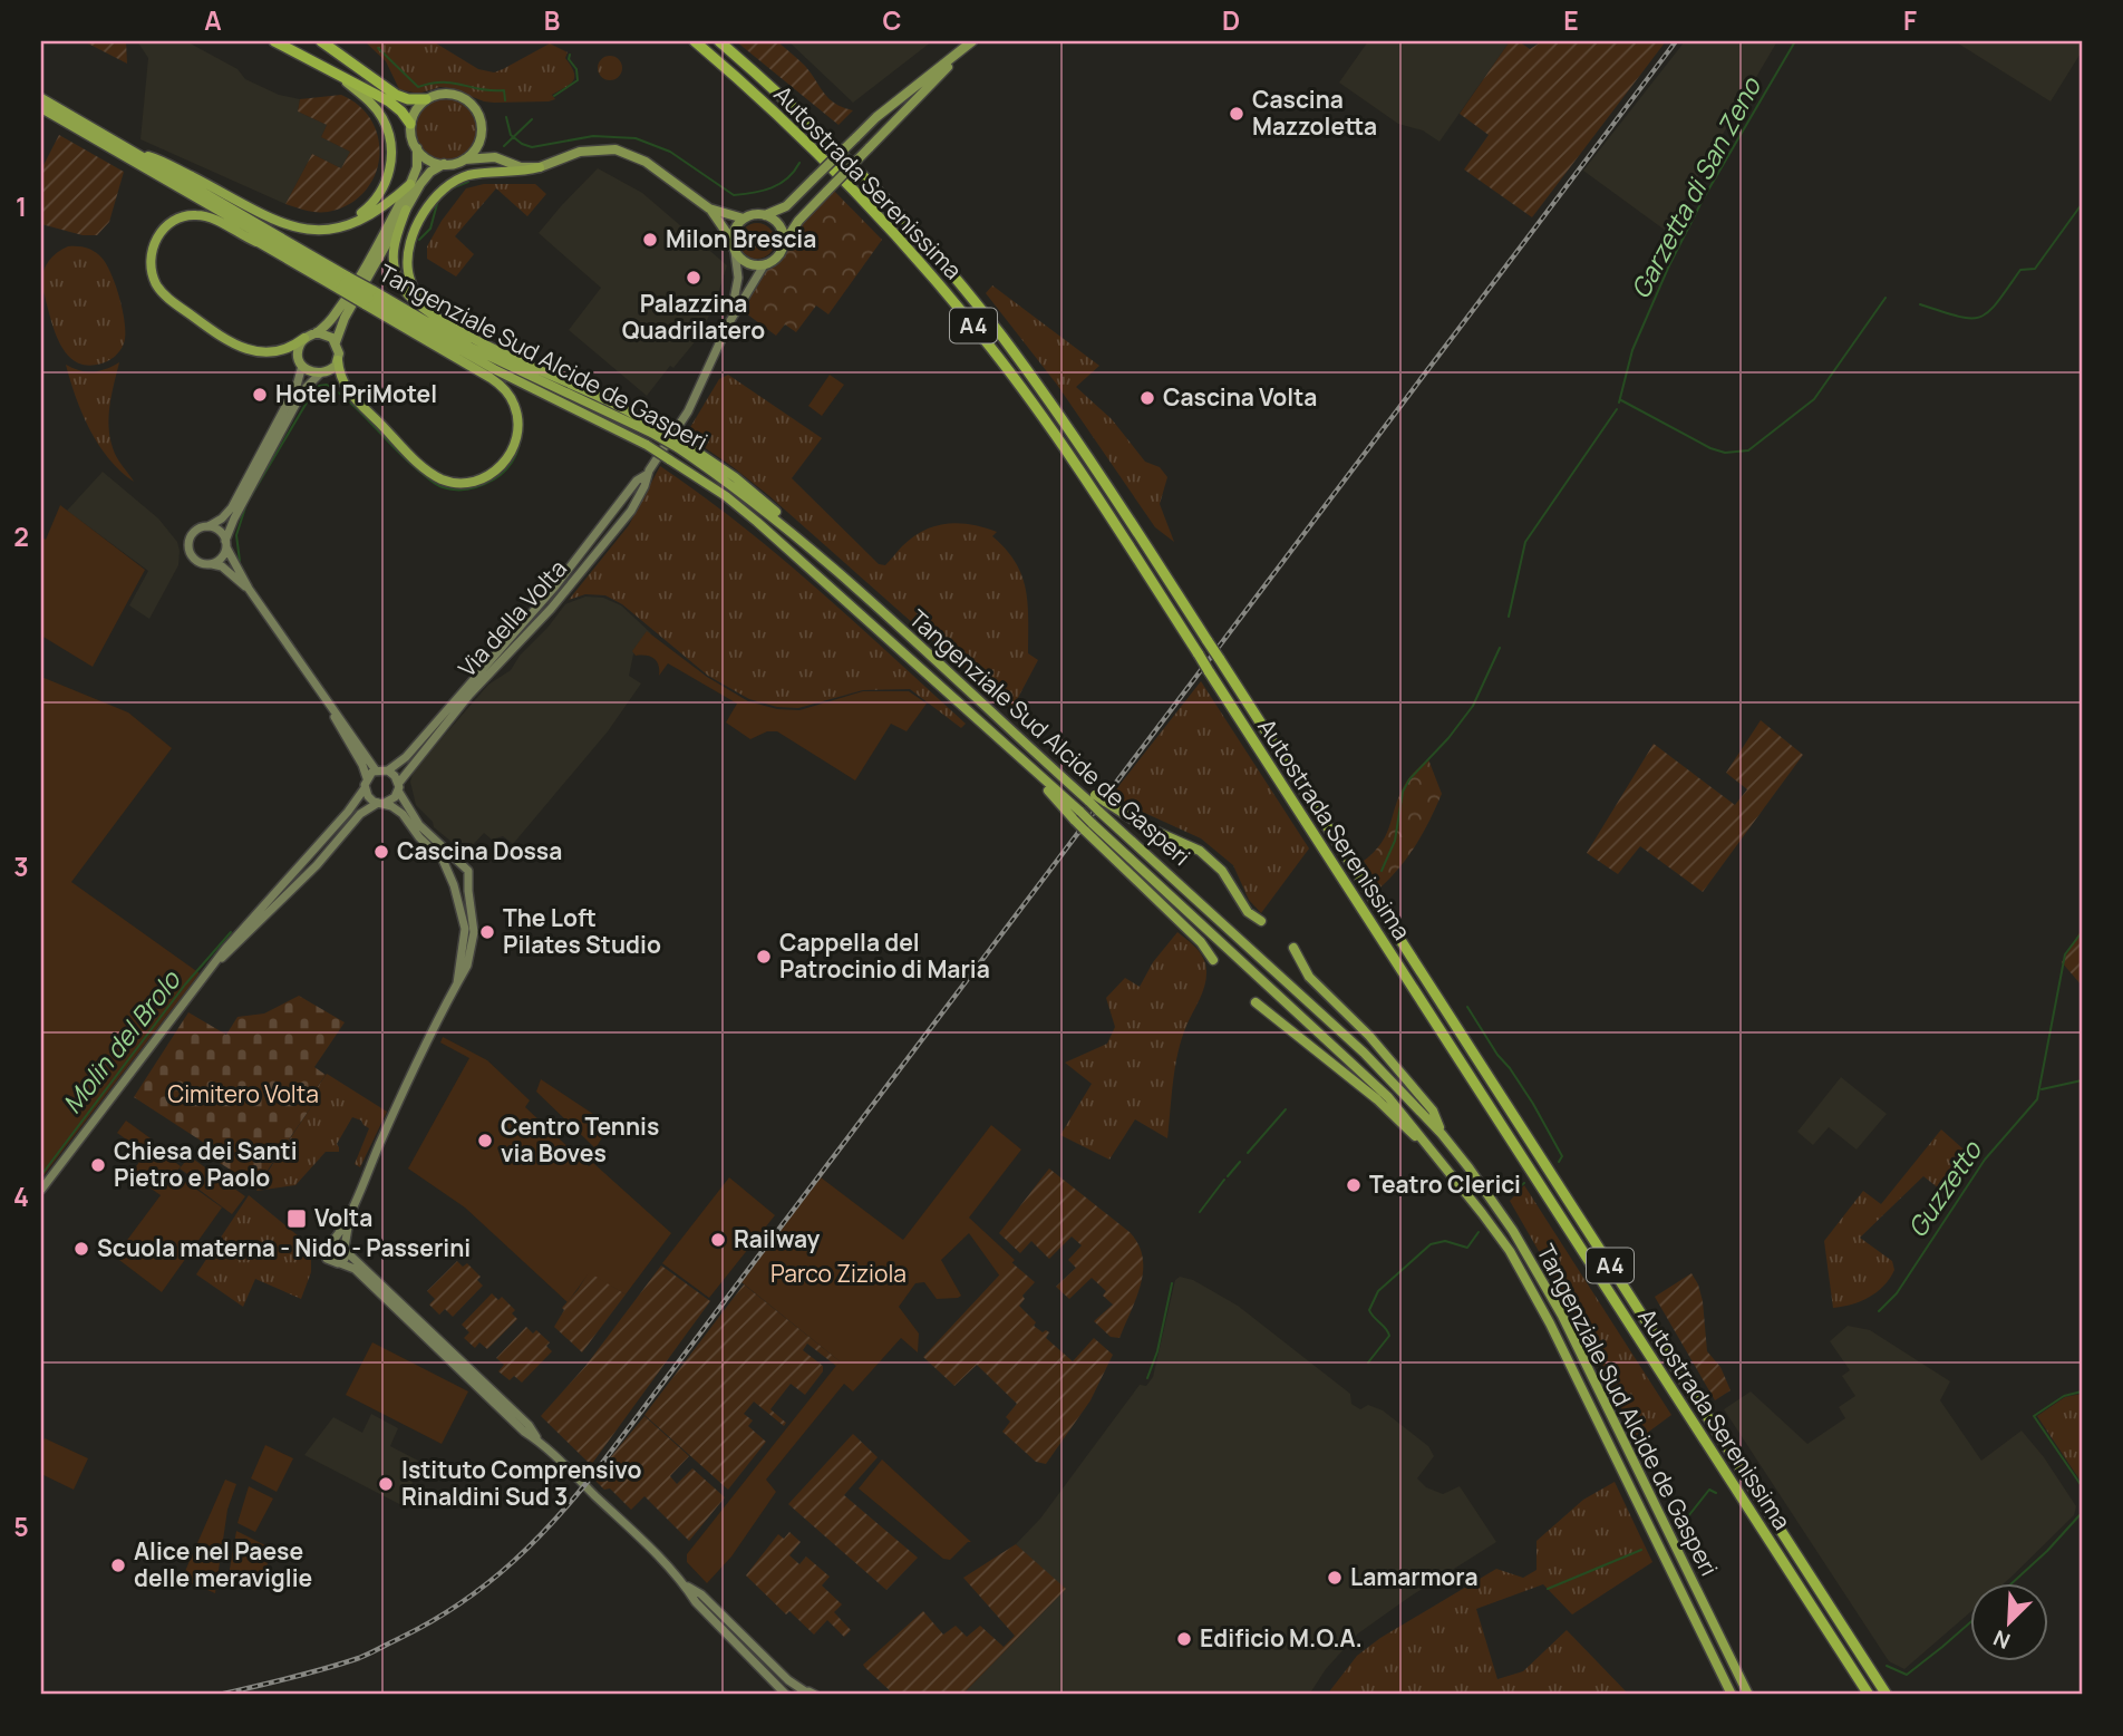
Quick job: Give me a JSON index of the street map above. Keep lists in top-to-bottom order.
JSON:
{
  "streets": {
    "highway": ["Autostrada Serenissima", "A4", "Tangenziale Sud Alcide de Gasperi"],
    "main road": ["Via della Volta"]
  },
  "water": ["Garzetta di San Zeno", "Molin del Brolo", "Guzzetto"],
  "parks": ["Cimitero Volta", "Parco Ziziola"],
  "places": {
    "other": [
      "Cascina Mazzoletta",
      "Milon Brescia",
      "Palazzina Quadrilatero",
      "Hotel PriMotel",
      "Cascina Volta",
      "Cascina Dossa",
      "The Loft Pilates Studio",
      "Cappella del Patrocinio di Maria",
      "Centro Tennis via Boves",
      "Chiesa dei Santi Pietro e Paolo",
      "Teatro Clerici",
      "Railway",
      "Scuola materna - Nido - Passerini",
      "Istituto Comprensivo Rinaldini Sud 3",
      "Alice nel Paese delle meraviglie",
      "Lamarmora",
      "Edificio M.O.A."
    ],
    "transit": ["Volta"]
  },
  "north": "bottom left",
  "grid": {
    "columns": [
      "A",
      "B",
      "C",
      "D",
      "E",
      "F"
    ],
    "rows": [
      "1",
      "2",
      "3",
      "4",
      "5"
    ]
  }
}
